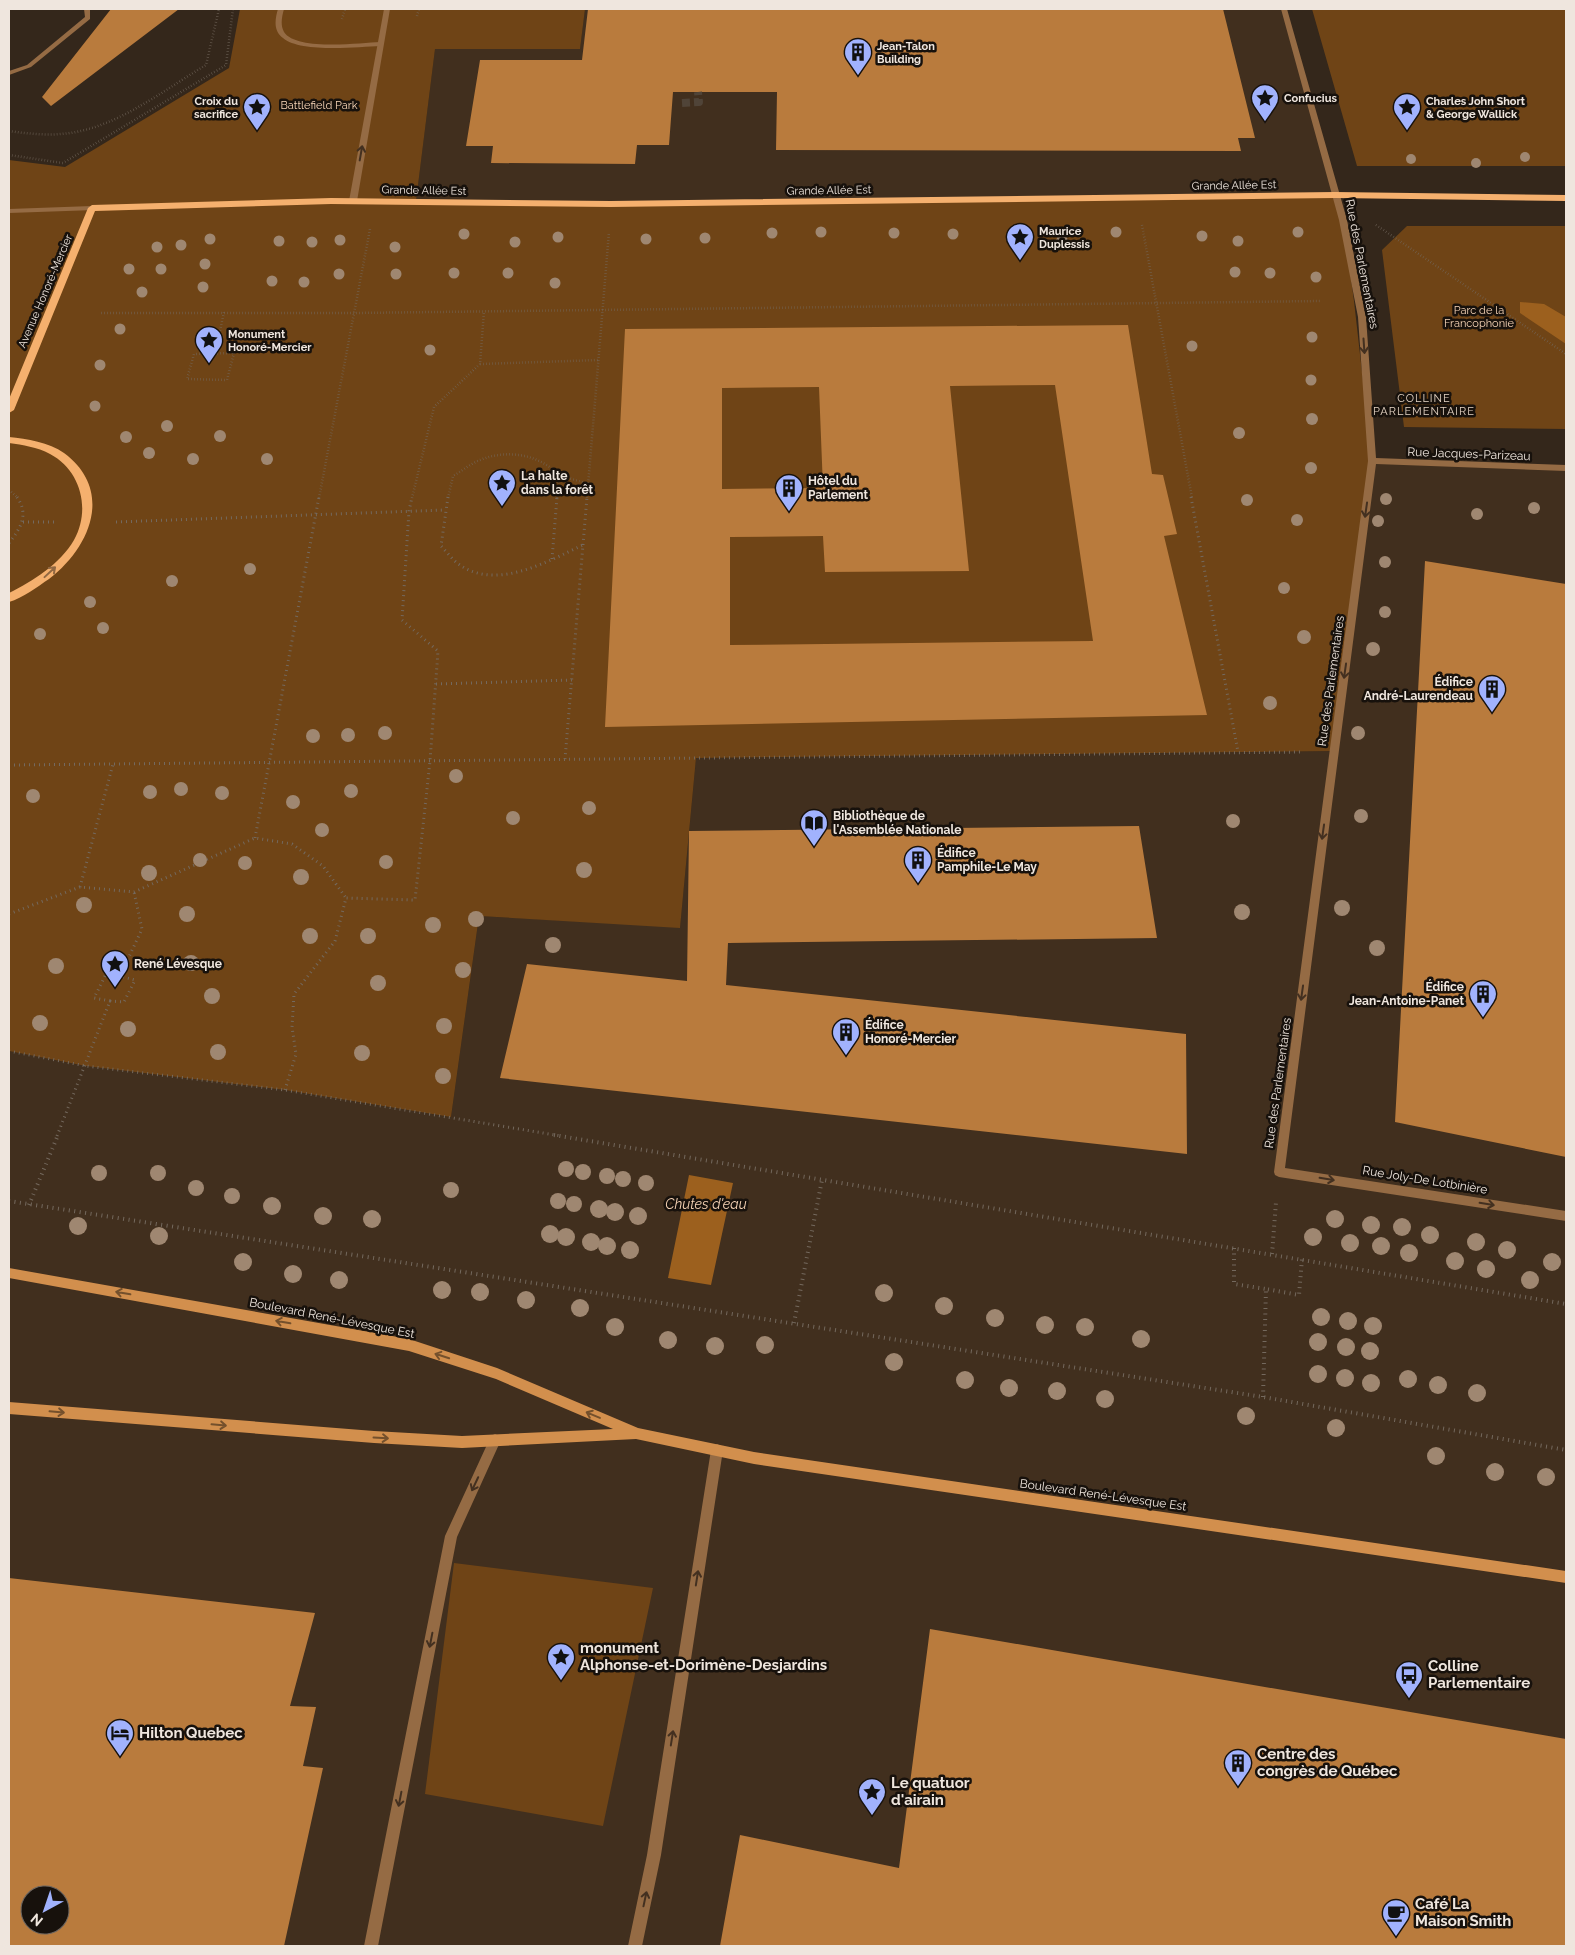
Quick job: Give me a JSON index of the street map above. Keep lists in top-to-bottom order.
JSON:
{
  "streets": {
    "main road": ["Grande Allée Est", "Avenue Honoré-Mercier", "Boulevard René-Lévesque Est"],
    "street": ["Rue des Parlementaires", "Rue Jacques-Parizeau", "Rue Joly-De Lotbinière"]
  },
  "crossings": [
    ["Grande Allée Est", "Rue des Parlementaires"],
    ["Grande Allée Est", "Avenue Honoré-Mercier"],
    ["Rue des Parlementaires", "Rue Jacques-Parizeau"],
    ["Rue des Parlementaires", "Rue Joly-De Lotbinière"]
  ],
  "one_way": ["Rue des Parlementaires", "Rue Joly-De Lotbinière"],
  "districts": ["COLLINE PARLEMENTAIRE"],
  "water": ["Chutes d'eau"],
  "parks": ["Battlefield Park", "Parc de la Francophonie"],
  "places": {
    "building": [
      "Jean-Talon Building",
      "Hôtel du Parlement",
      "Édifice André-Laurendeau",
      "Édifice Pamphile-Le May",
      "Édifice Jean-Antoine-Panet",
      "Édifice Honoré-Mercier",
      "Centre des congrès de Québec"
    ],
    "place": [
      "Confucius",
      "Croix du sacrifice",
      "Charles John Short & George Wallick",
      "Maurice Duplessis",
      "Monument Honoré-Mercier",
      "La halte dans la forêt",
      "René Lévesque",
      "monument Alphonse-et-Dorimène-Desjardins",
      "Le quatuor d'airain"
    ],
    "library": ["Bibliothèque de l'Assemblée Nationale"],
    "bus stop": ["Colline Parlementaire"],
    "hotel": ["Hilton Quebec"],
    "cafe": ["Café La Maison Smith"]
  },
  "north": "bottom left"
}
